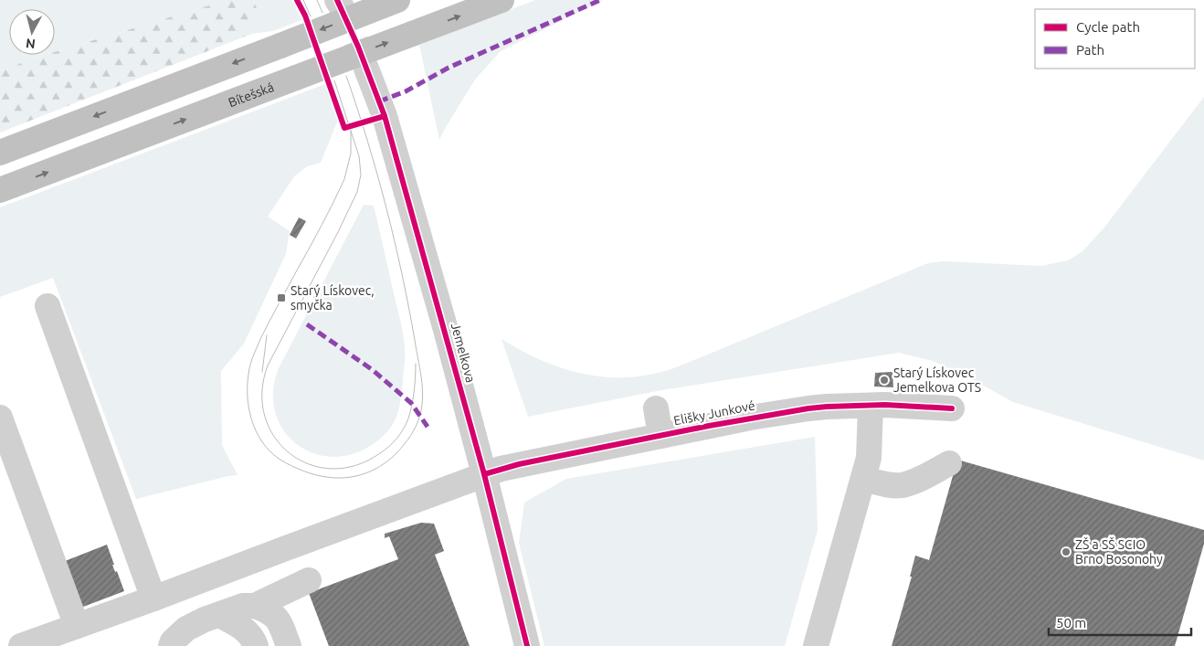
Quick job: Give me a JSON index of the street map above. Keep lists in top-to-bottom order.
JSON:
{
  "streets": {
    "highway": ["Bítešská"],
    "street": ["Jemelkova", "Elišky Junkové"]
  },
  "crossings": [
    ["Jemelkova", "Elišky Junkové"]
  ],
  "places": {
    "transit": ["Starý Lískovec, smyčka"],
    "other": ["Starý Lískovec Jemelkova OTS", "ZŠ a SŠ SCIO Brno Bosonohy"]
  },
  "legend": ["Cycle path", "Path"],
  "scale_bar": "50 m",
  "north": "bottom"
}
